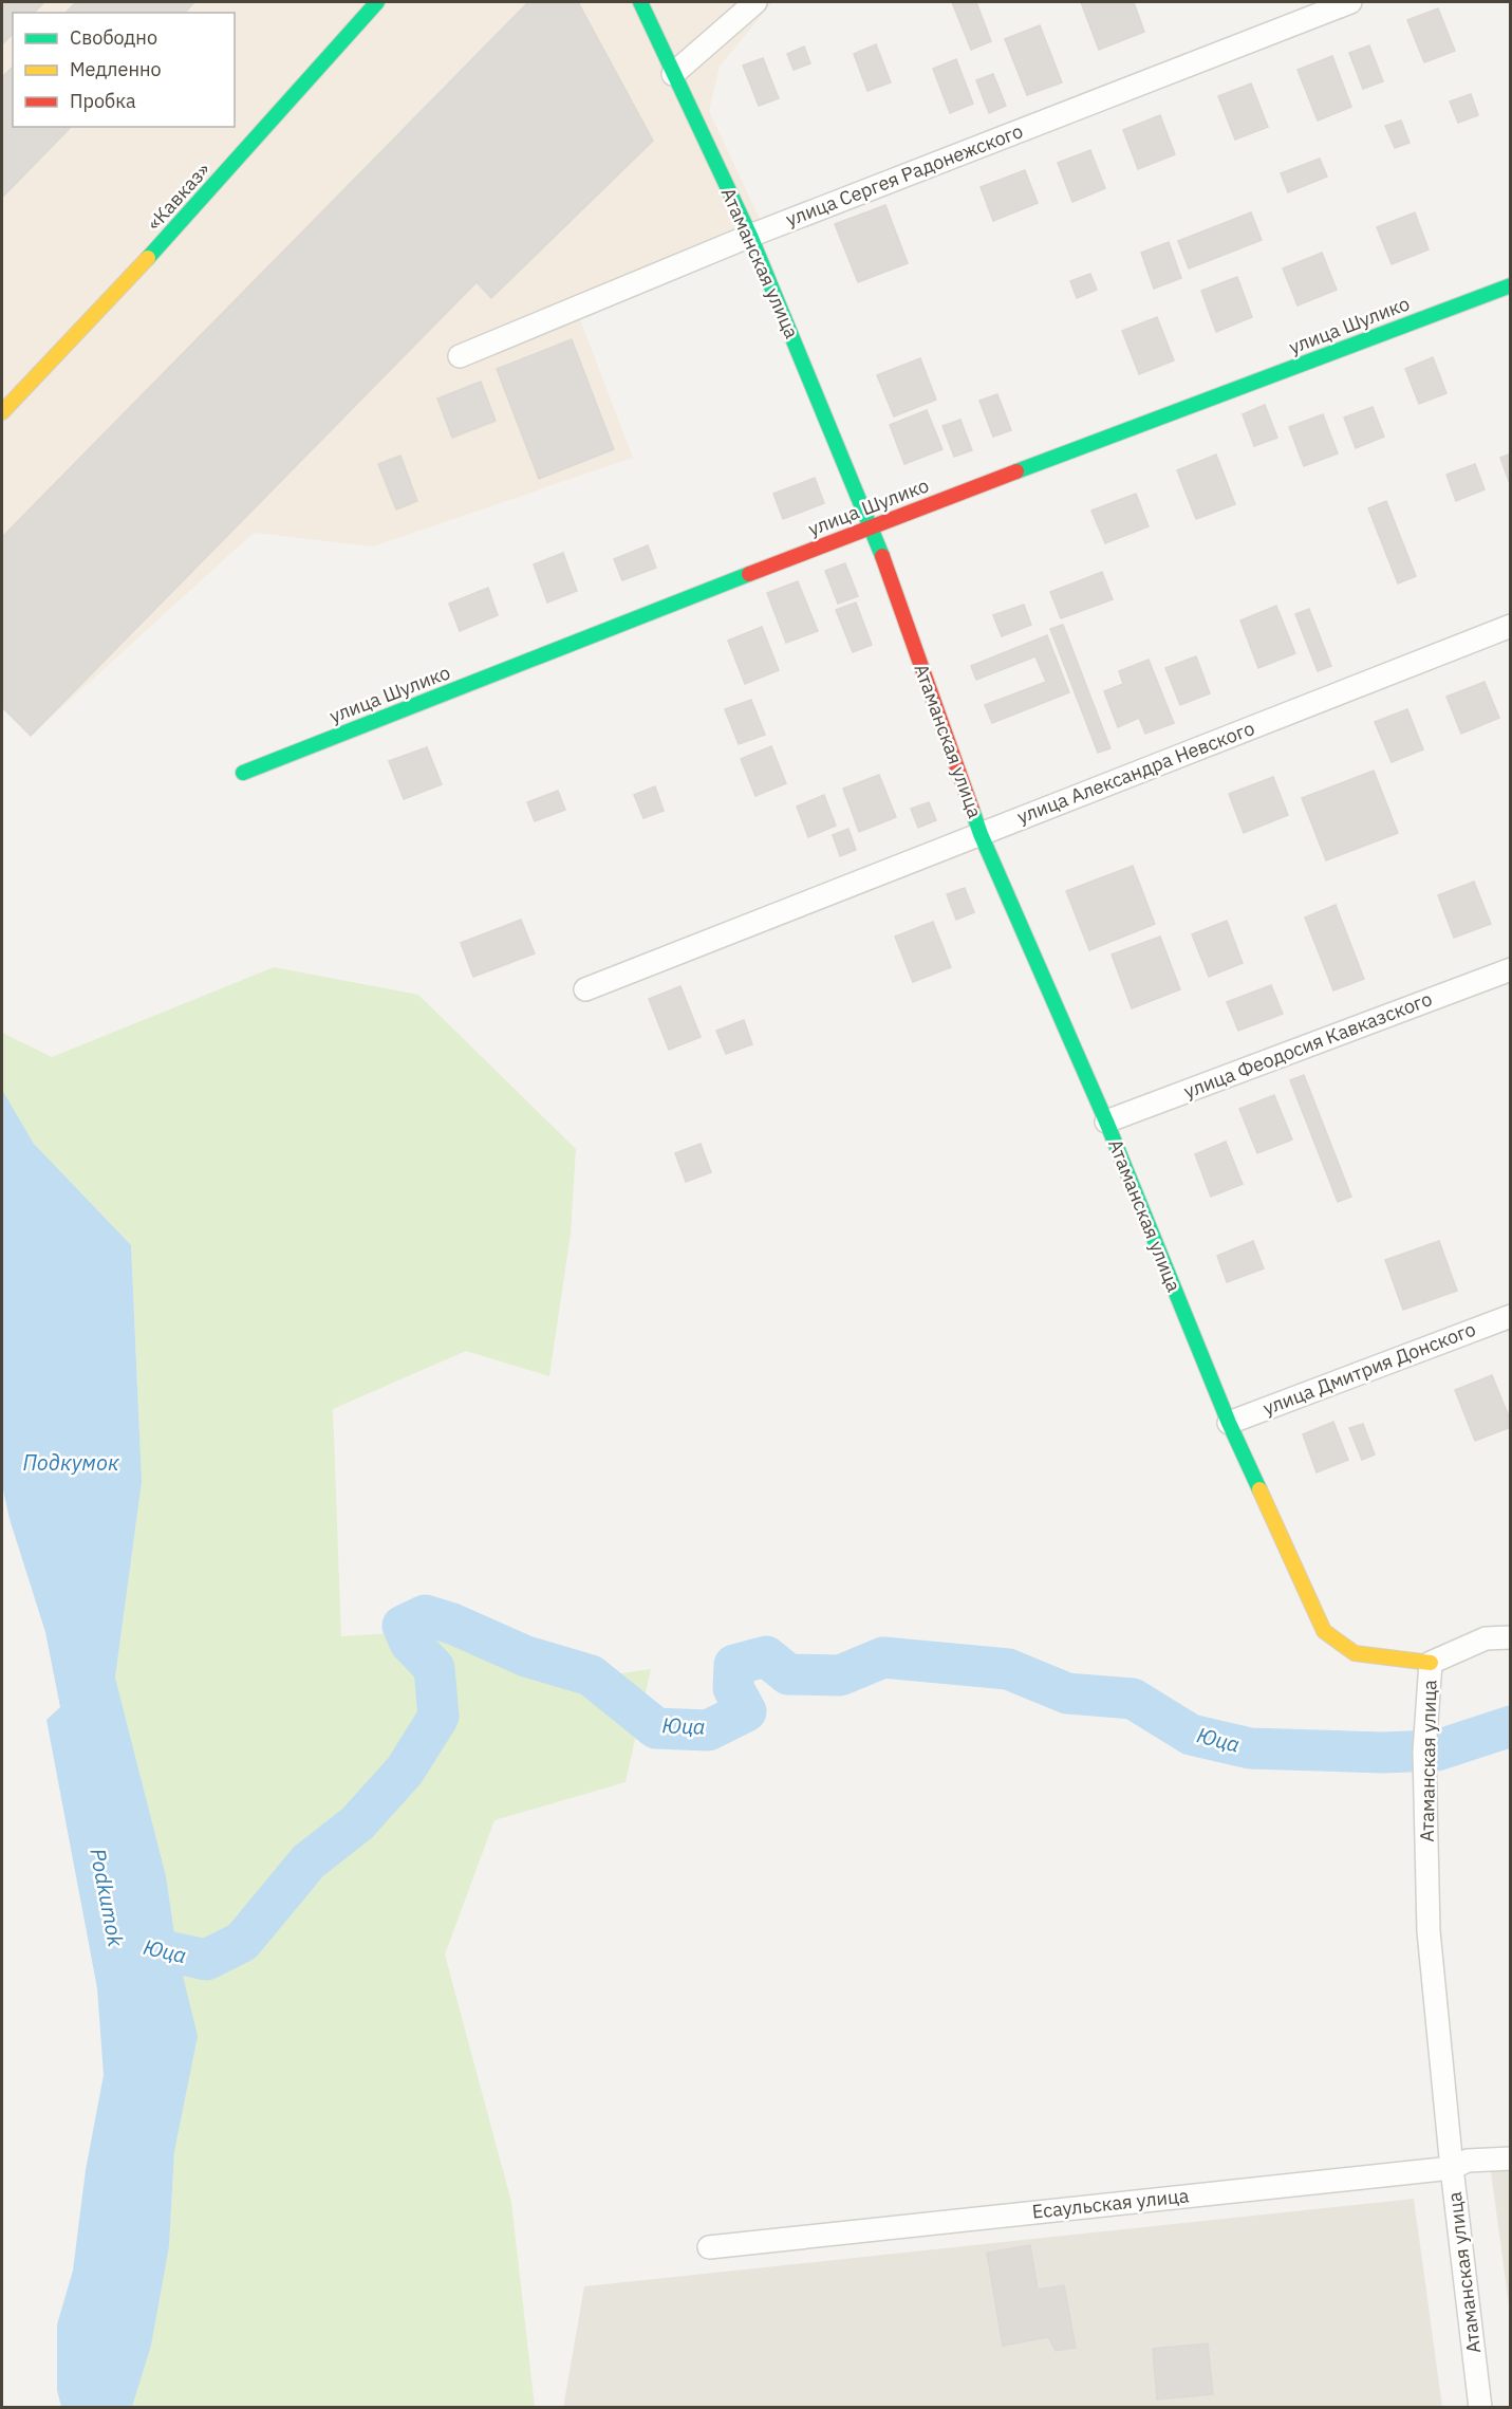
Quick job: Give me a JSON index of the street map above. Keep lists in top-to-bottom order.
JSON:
{
  "streets": {
    "street": [
      "улица Сергея Радонежского",
      "«Кавказ»",
      "Атаманская улица",
      "улица Шулико",
      "улица Александра Невского",
      "улица Феодосия Кавказского",
      "улица Дмитрия Донского",
      "Есаульская улица"
    ]
  },
  "crossings": [
    ["улица Сергея Радонежского", "Атаманская улица"],
    ["Атаманская улица", "улица Шулико"],
    ["Атаманская улица", "улица Александра Невского"],
    ["Атаманская улица", "улица Феодосия Кавказского"],
    ["Атаманская улица", "улица Дмитрия Донского"],
    ["Атаманская улица", "Есаульская улица"]
  ],
  "water": ["Подкумок", "Юца", "Podkumok"],
  "legend": ["Свободно", "Медленно", "Пробка"]
}
